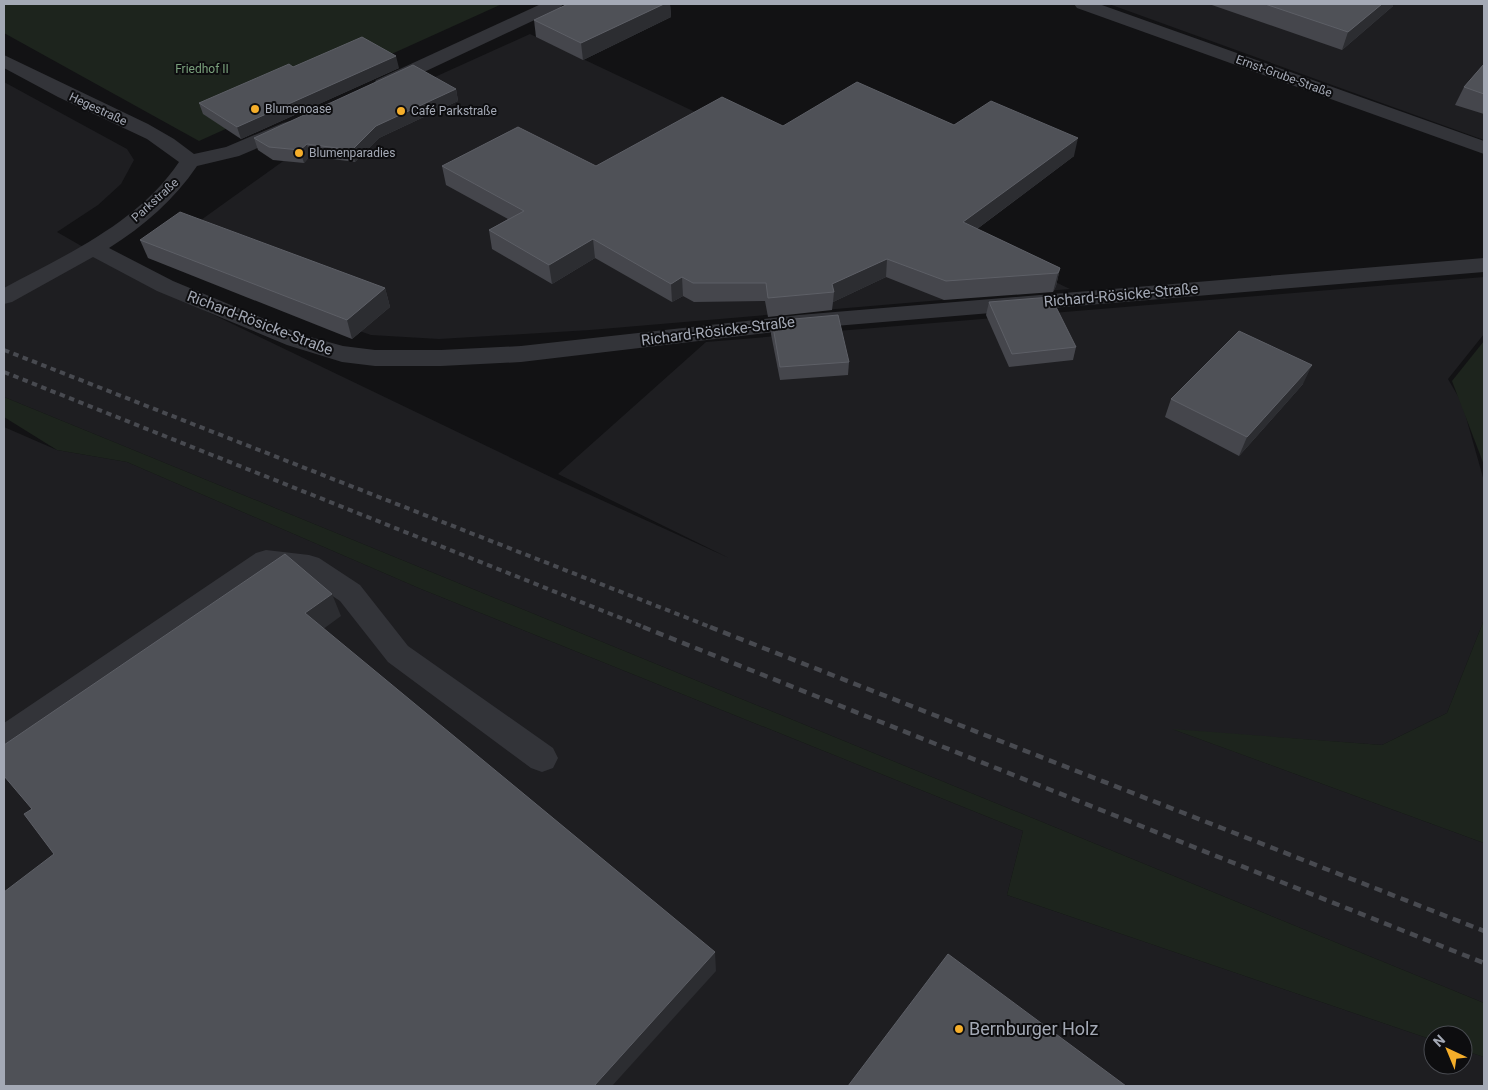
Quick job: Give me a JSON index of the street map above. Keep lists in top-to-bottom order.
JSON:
{
  "streets": {
    "street": [
      "Ernst-Grube-Straße",
      "Hegestraße",
      "Parkstraße",
      "Richard-Rösicke-Straße"
    ]
  },
  "crossings": [
    ["Hegestraße", "Parkstraße"],
    ["Parkstraße", "Richard-Rösicke-Straße"]
  ],
  "parks": ["Friedhof II"],
  "places": [
    "Blumenoase",
    "Café Parkstraße",
    "Blumenparadies",
    "Bernburger Holz"
  ],
  "north": "top left"
}
